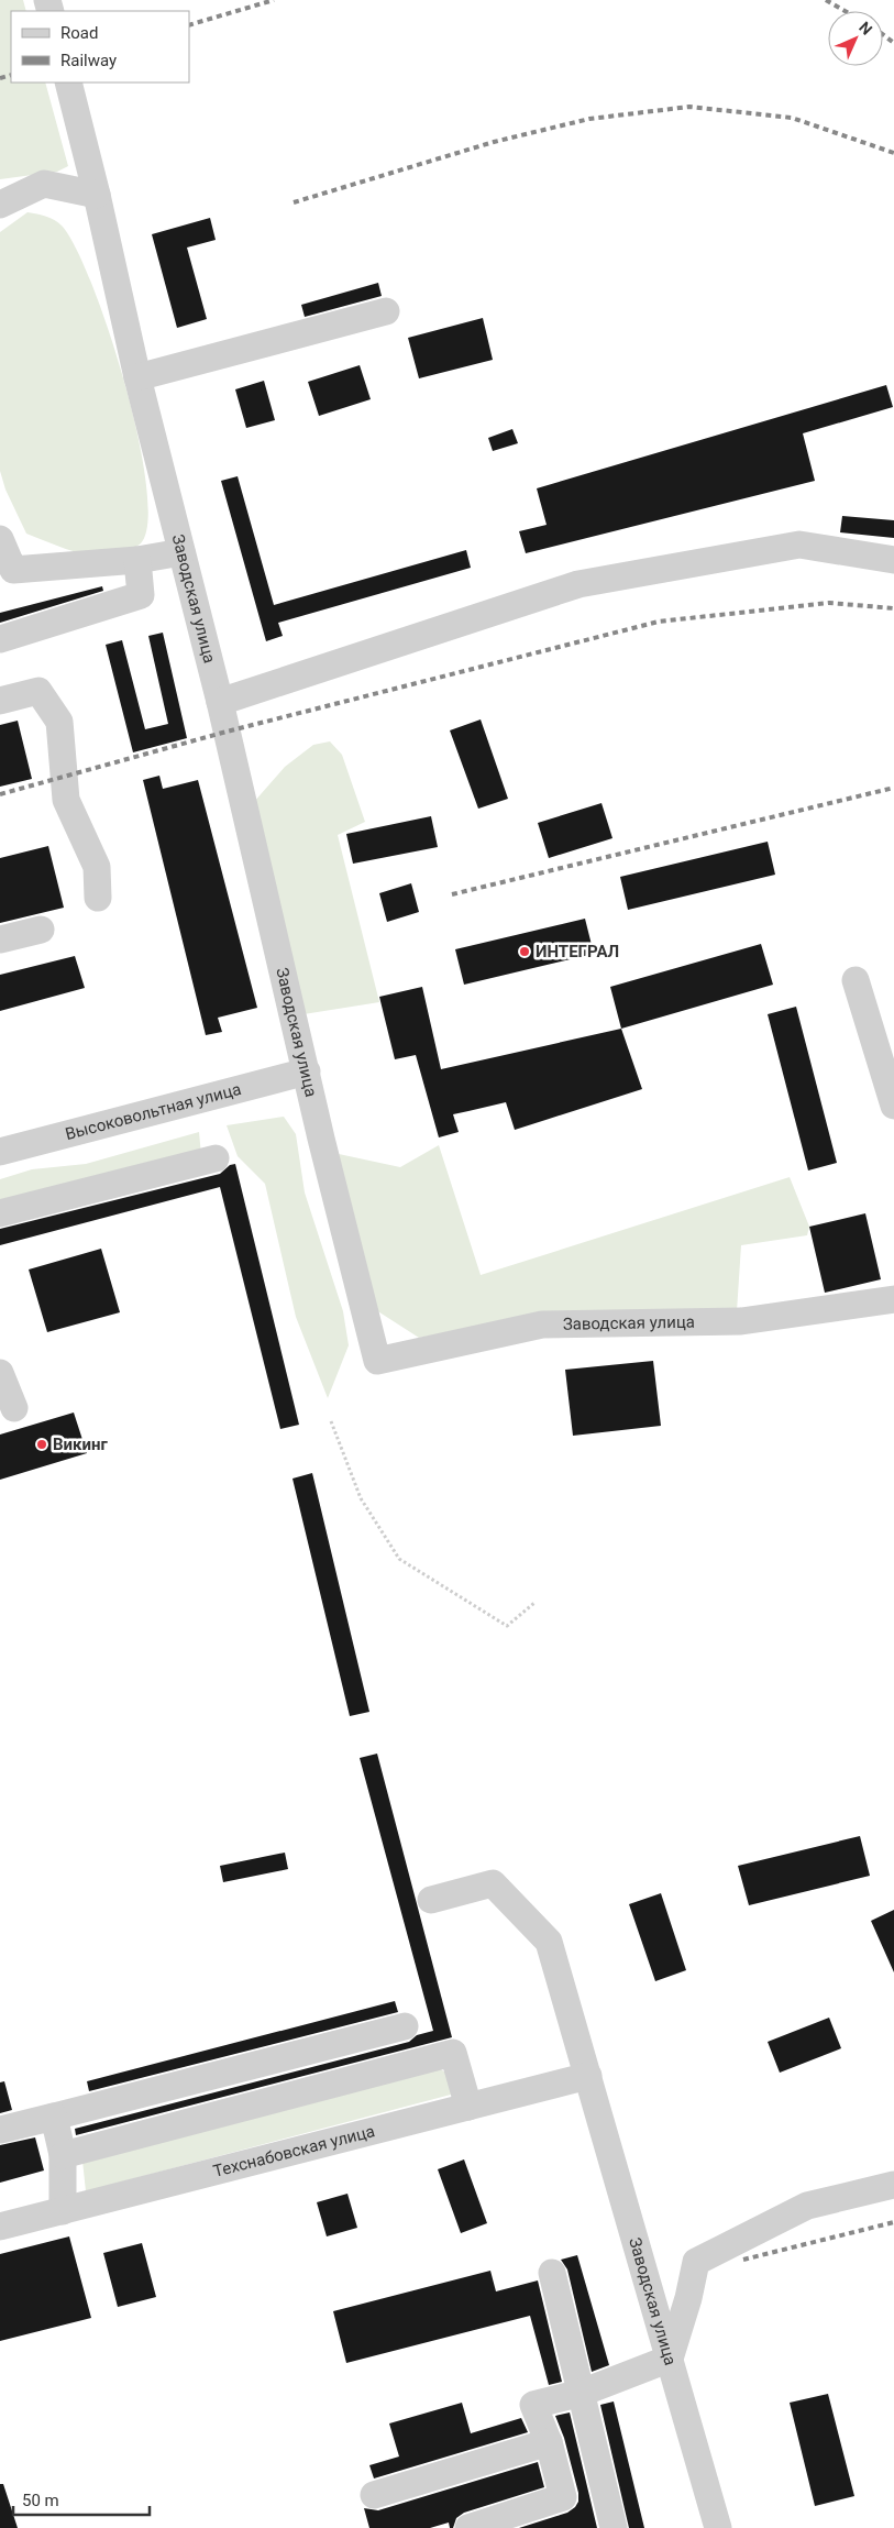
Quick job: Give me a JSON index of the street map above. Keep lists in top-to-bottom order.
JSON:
{
  "streets": {
    "street": ["Заводская улица", "Высоковольтная улица", "Техснабовская улица"]
  },
  "crossings": [
    ["Заводская улица", "Высоковольтная улица"],
    ["Заводская улица", "Техснабовская улица"]
  ],
  "places": ["ИНТЕГРАЛ", "Викинг"],
  "legend": ["Road", "Railway"],
  "scale_bar": "50 m",
  "north": "top right"
}
